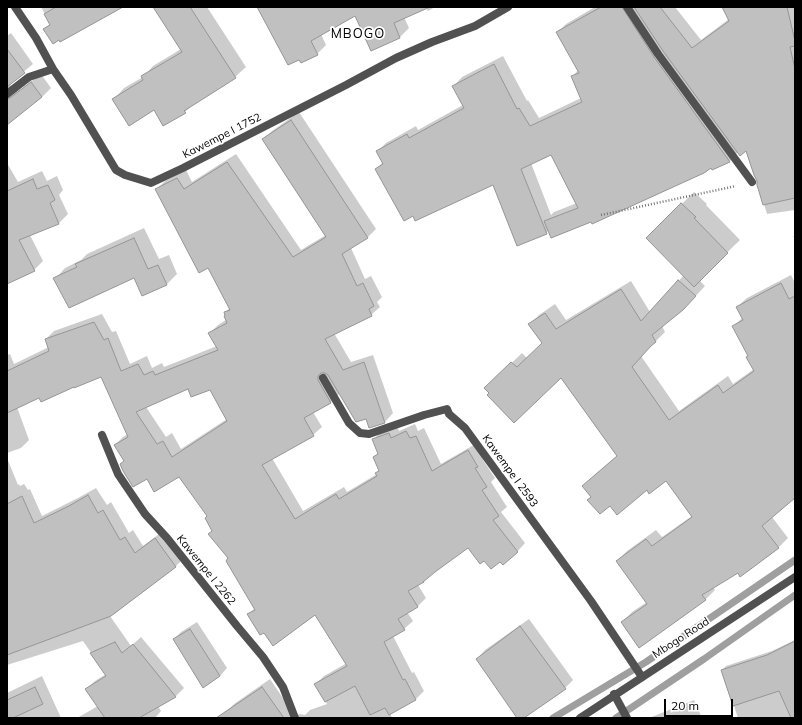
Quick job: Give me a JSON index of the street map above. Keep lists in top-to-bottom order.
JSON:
{
  "streets": {
    "street": [
      "Kawempe I 1752",
      "Kawempe I 2593",
      "Kawempe I 2262",
      "Mbogo Road"
    ]
  },
  "crossings": [
    ["Kawempe I 2593", "Mbogo Road"]
  ],
  "districts": ["MBOGO"],
  "scale_bar": "20 m"
}
